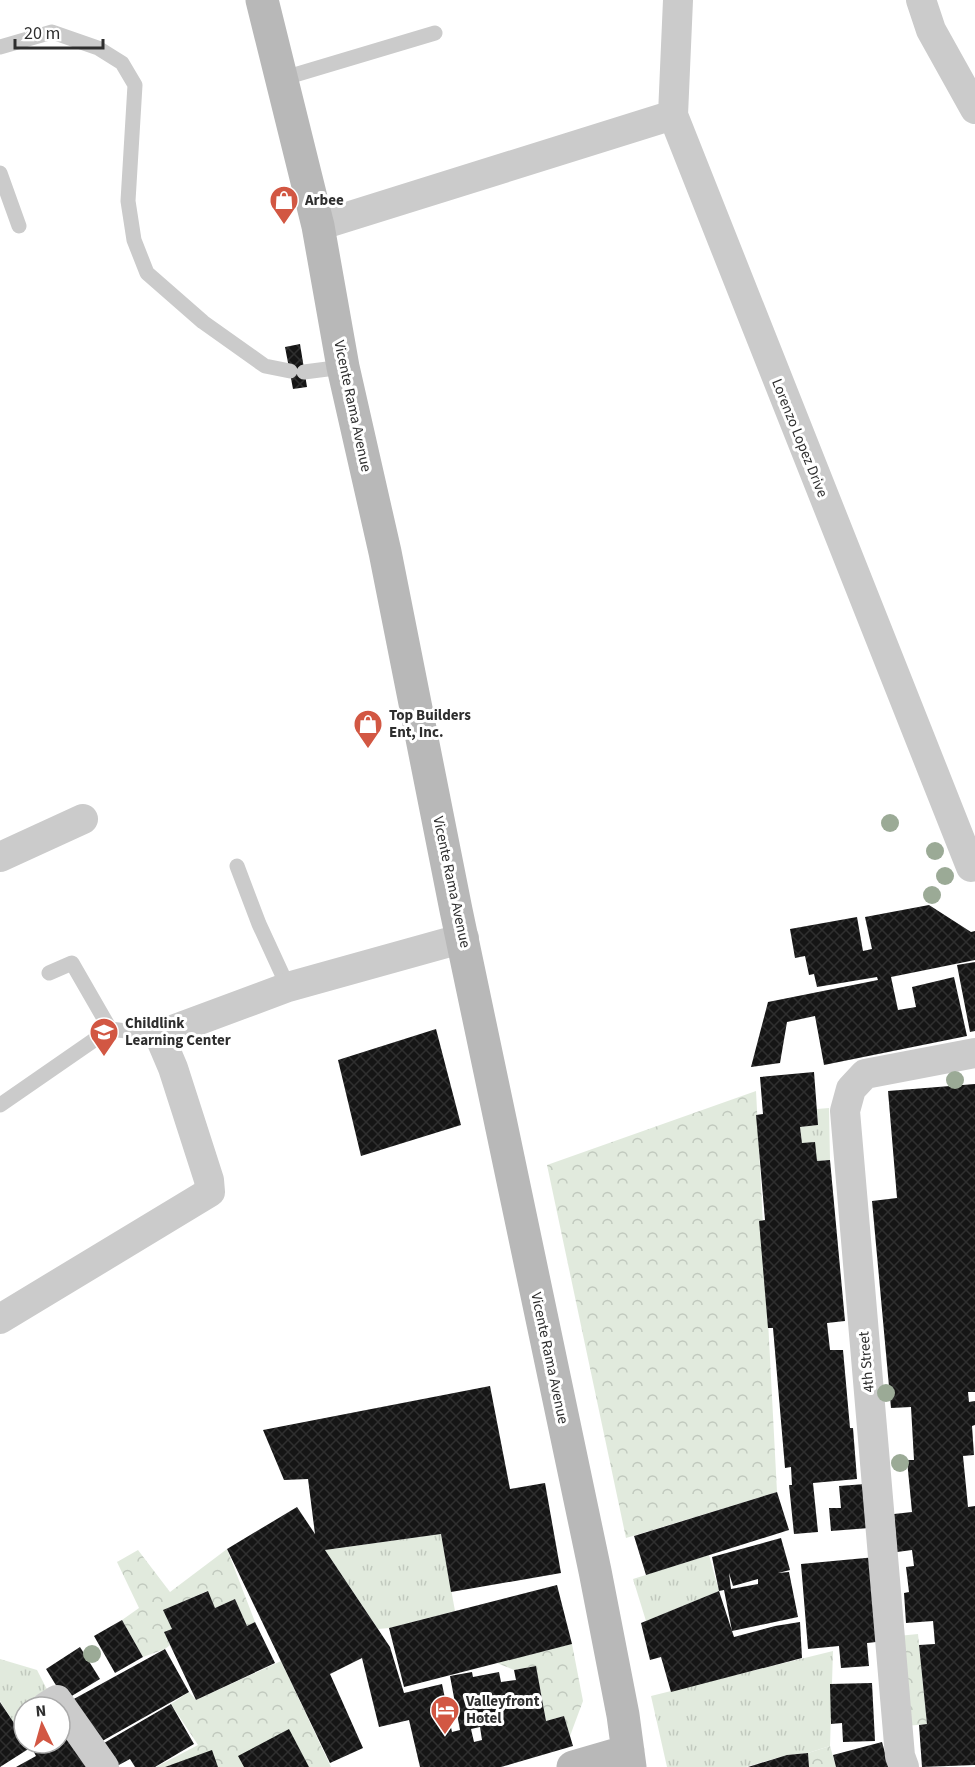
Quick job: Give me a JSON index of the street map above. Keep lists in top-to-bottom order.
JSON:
{
  "streets": {
    "main road": ["Vicente Rama Avenue"],
    "street": ["Lorenzo Lopez Drive", "4th Street"]
  },
  "places": {
    "shop": ["Arbee", "Top Builders Ent, Inc."],
    "school or university": ["Childlink Learning Center"],
    "hotel": ["Valleyfront Hotel"]
  },
  "scale_bar": "20 m",
  "north": "top"
}
